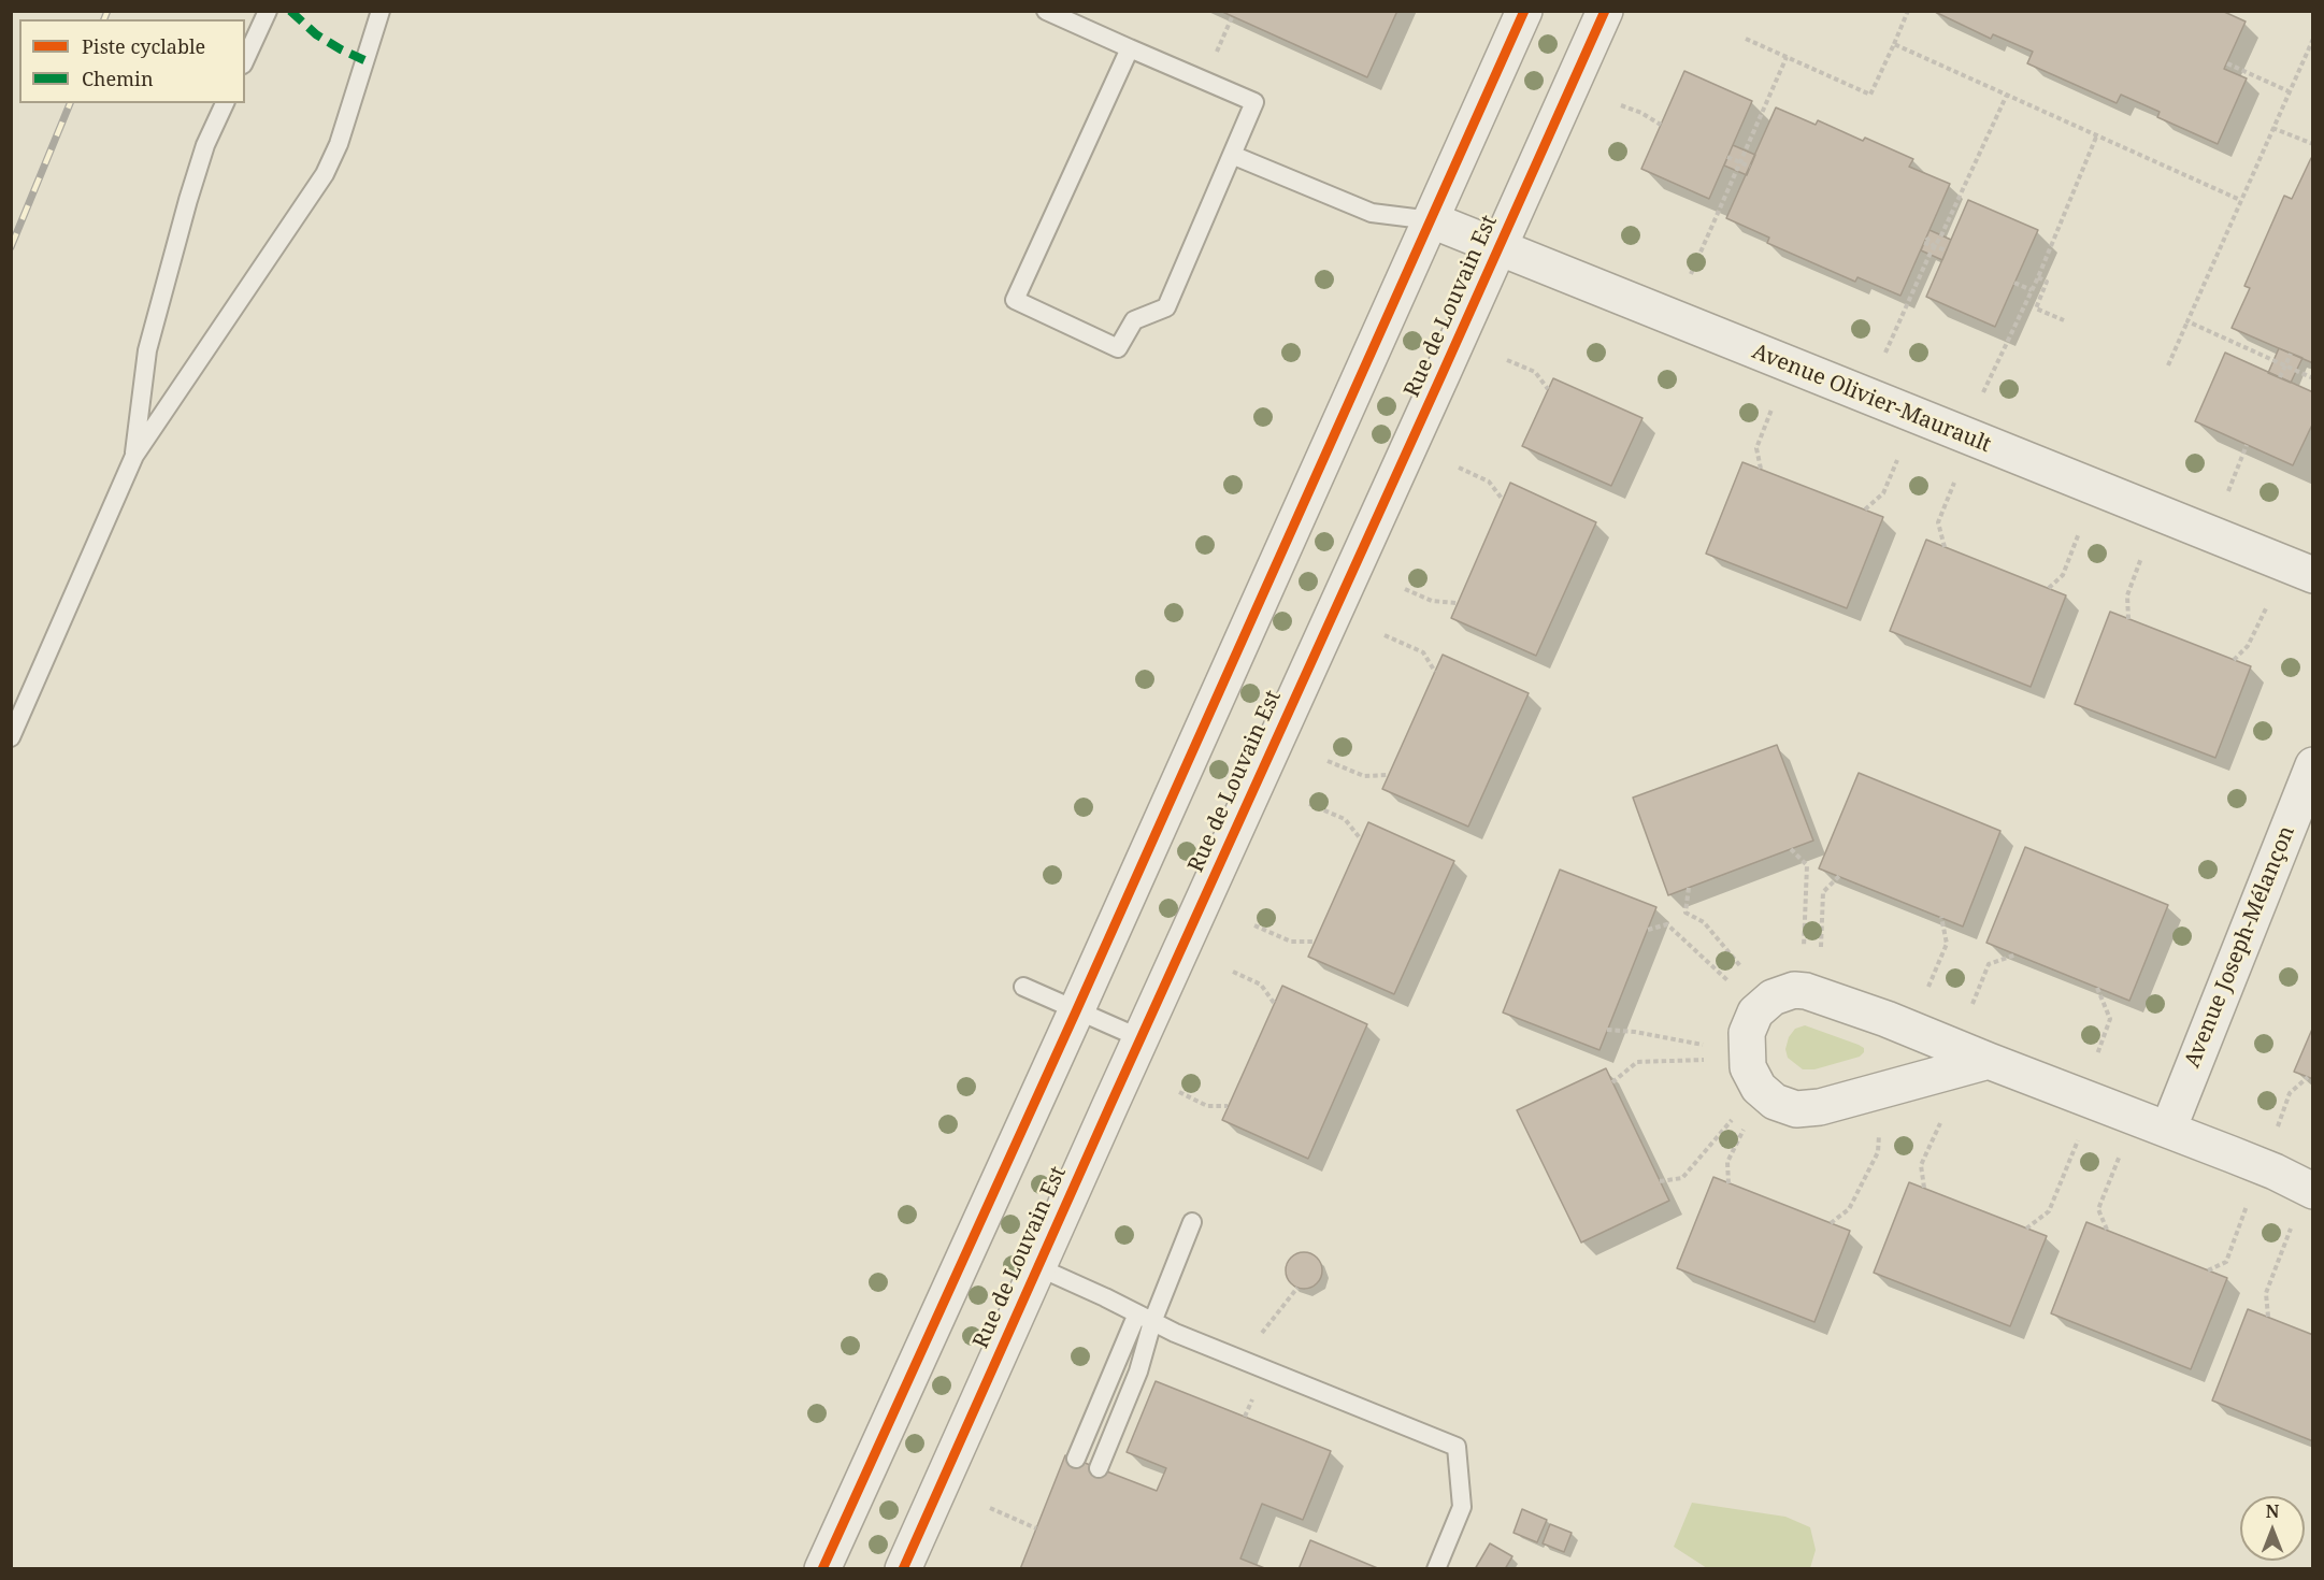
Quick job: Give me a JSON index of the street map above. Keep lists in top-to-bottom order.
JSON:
{
  "streets": {
    "street": ["Rue de Louvain Est", "Avenue Olivier-Maurault", "Avenue Joseph-Mélançon"]
  },
  "crossings": [
    ["Rue de Louvain Est", "Avenue Olivier-Maurault"]
  ],
  "legend": ["Piste cyclable", "Chemin"],
  "north": "top"
}
